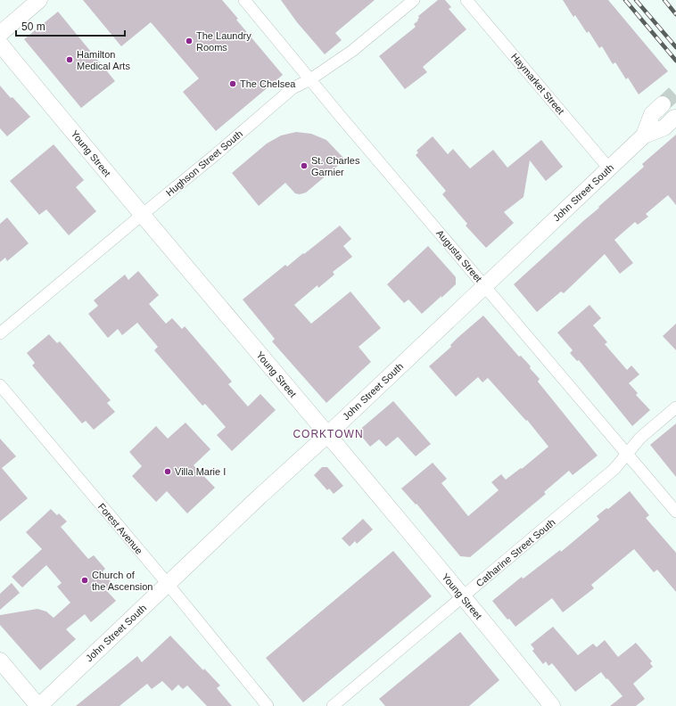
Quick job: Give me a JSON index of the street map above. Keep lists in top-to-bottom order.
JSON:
{
  "streets": {
    "main road": ["Young Street", "John Street South"],
    "street": [
      "Haymarket Street",
      "Hughson Street South",
      "Augusta Street",
      "Forest Avenue",
      "Catharine Street South"
    ]
  },
  "crossings": [
    ["Haymarket Street", "John Street South"],
    ["Young Street", "Hughson Street South"],
    ["Young Street", "John Street South"],
    ["Young Street", "Catharine Street South"],
    ["Hughson Street South", "Augusta Street"],
    ["John Street South", "Augusta Street"],
    ["John Street South", "Forest Avenue"],
    ["Augusta Street", "Catharine Street South"]
  ],
  "districts": ["CORKTOWN"],
  "places": [
    "The Laundry Rooms",
    "Hamilton Medical Arts",
    "The Chelsea",
    "St. Charles Garnier",
    "Villa Marie I",
    "Church of the Ascension"
  ],
  "scale_bar": "50 m"
}
